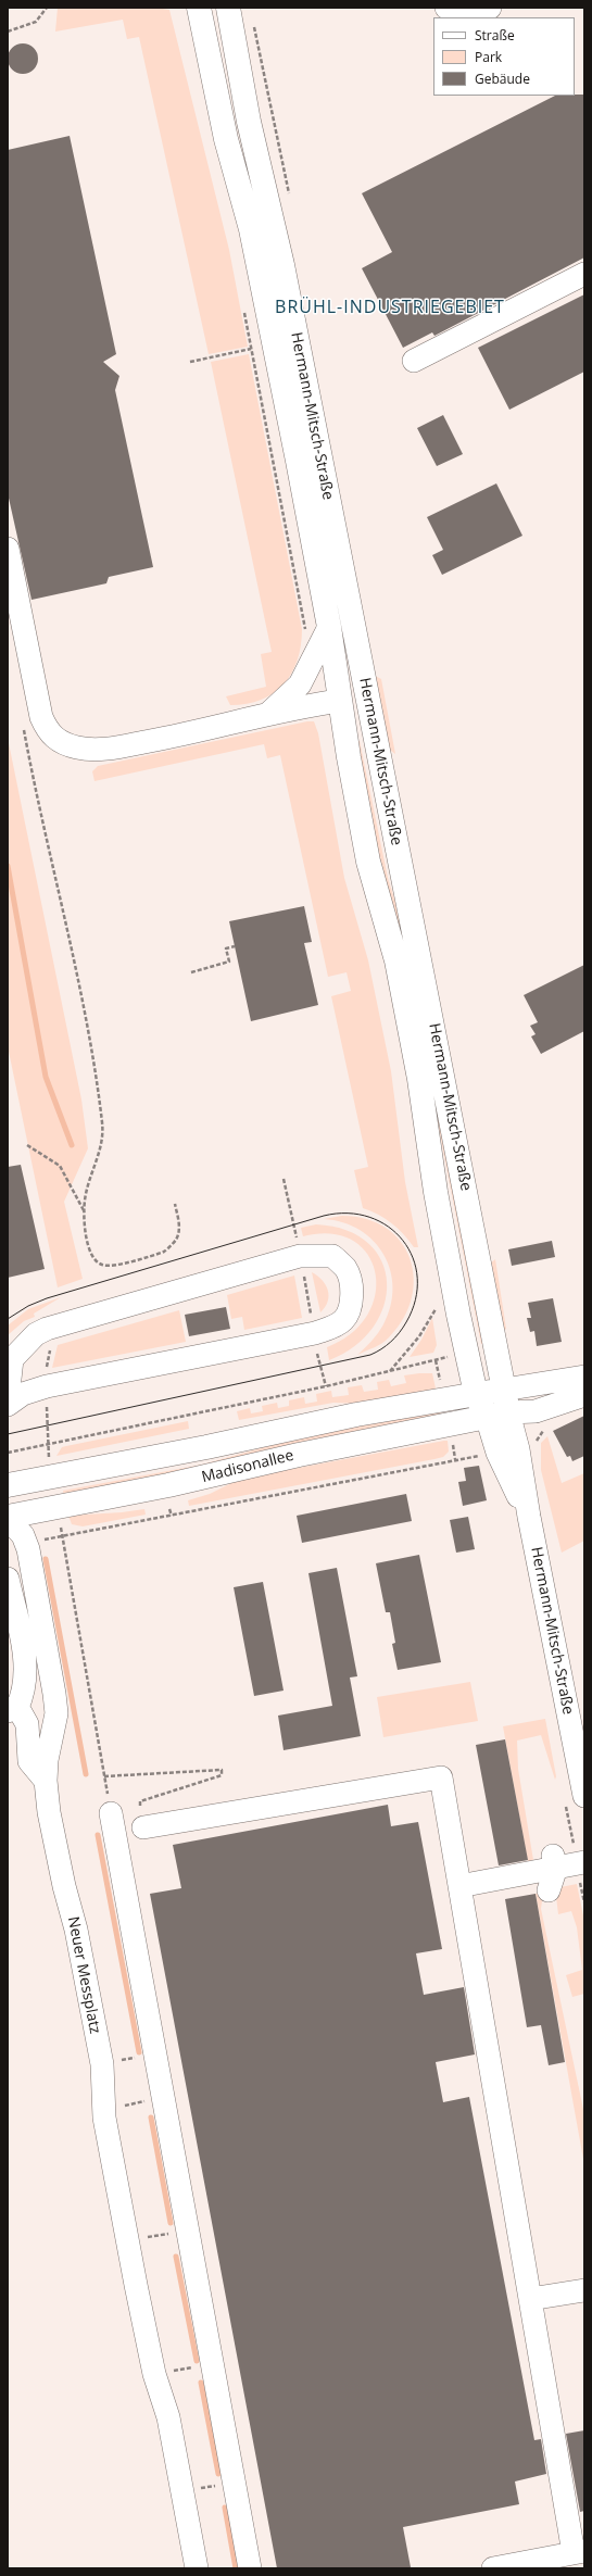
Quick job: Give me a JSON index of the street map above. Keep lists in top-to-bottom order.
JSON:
{
  "streets": {
    "main road": ["Hermann-Mitsch-Straße", "Madisonallee"],
    "street": ["Neuer Messplatz"]
  },
  "crossings": [
    ["Hermann-Mitsch-Straße", "Madisonallee"],
    ["Madisonallee", "Neuer Messplatz"]
  ],
  "districts": ["BRÜHL-INDUSTRIEGEBIET"],
  "legend": ["Straße", "Park", "Gebäude"]
}
